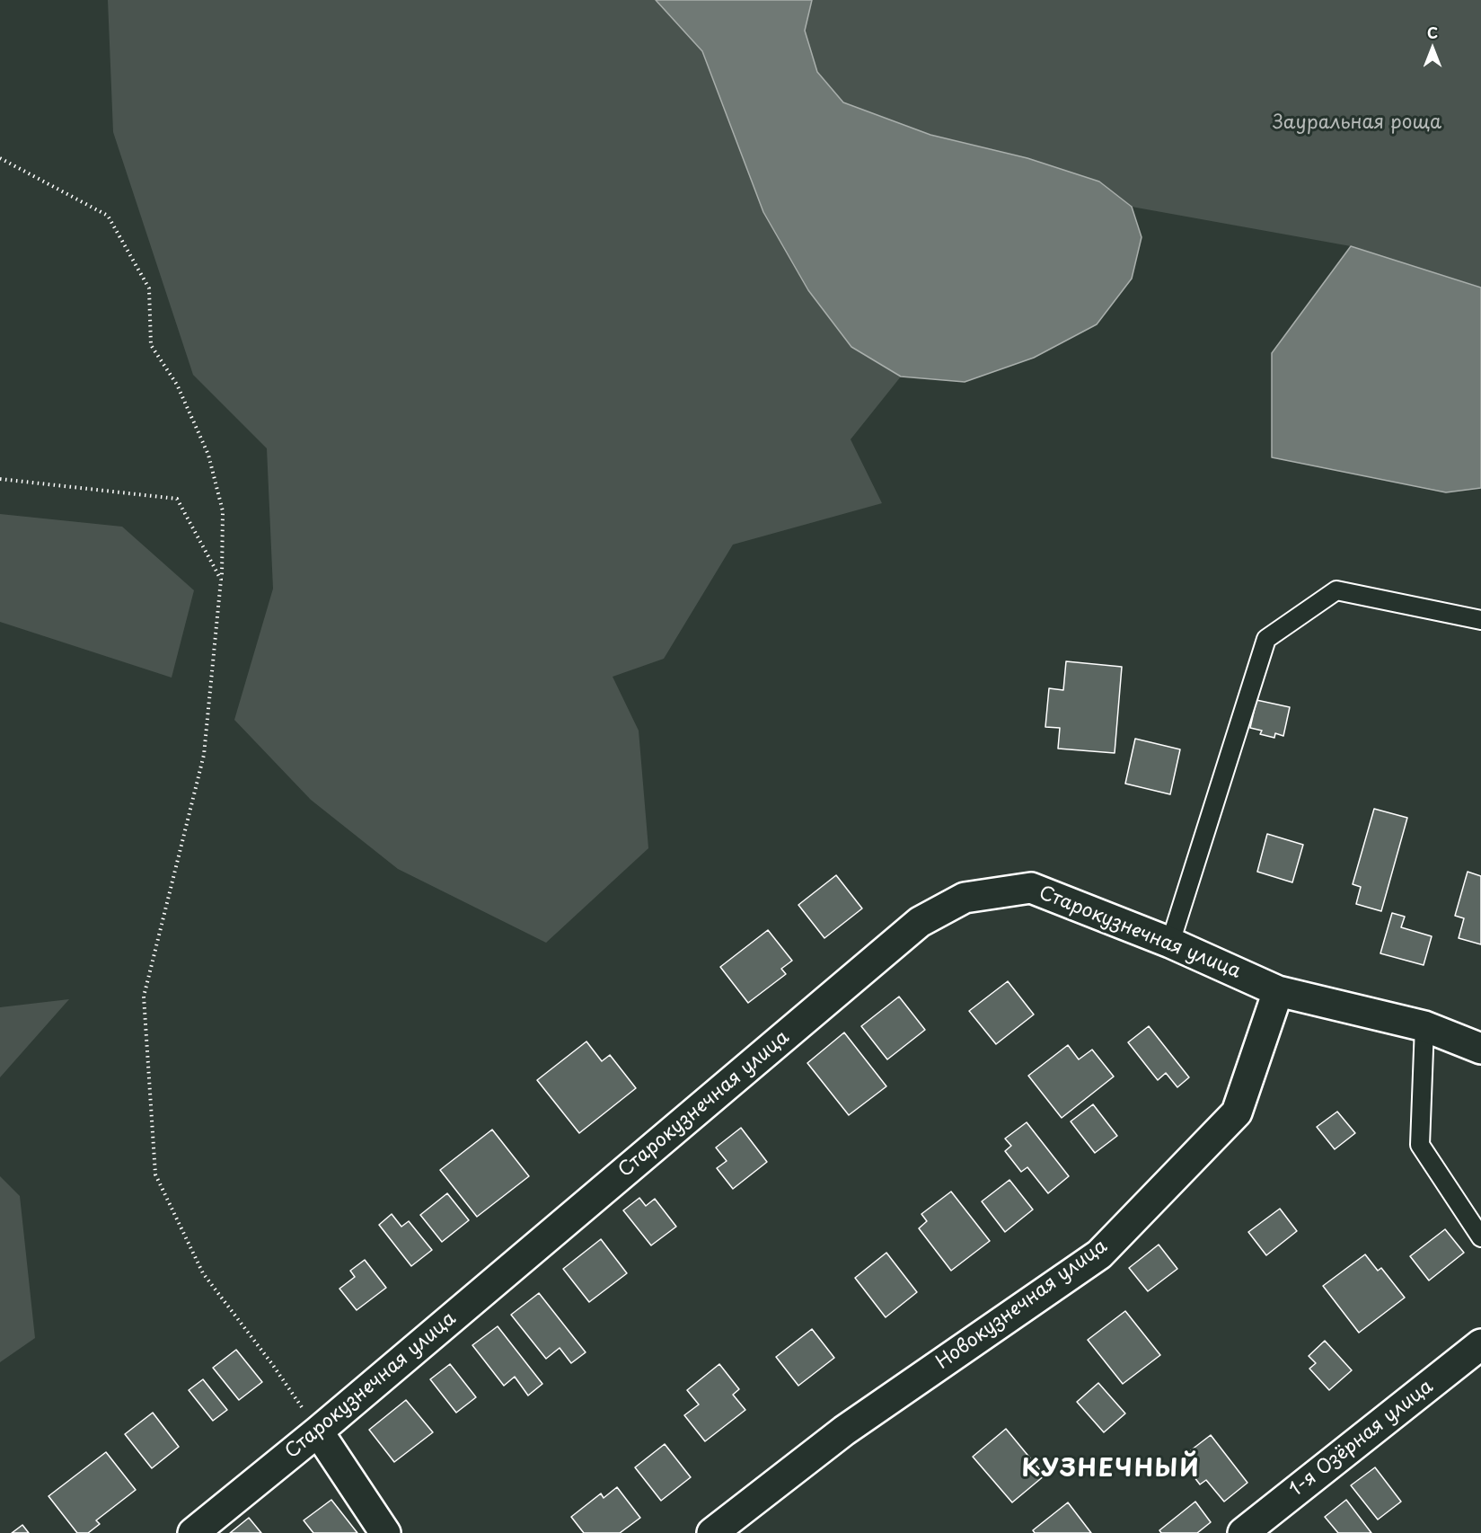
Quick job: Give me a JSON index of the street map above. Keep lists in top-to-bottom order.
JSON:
{
  "streets": {
    "street": ["Старокузнечная улица", "Новокузнечная улица", "1-я Озёрная улица"]
  },
  "crossings": [
    ["Старокузнечная улица", "Новокузнечная улица"]
  ],
  "districts": ["КУЗНЕЧНЫЙ"],
  "parks": ["Зауральная роща"],
  "north": "top"
}
